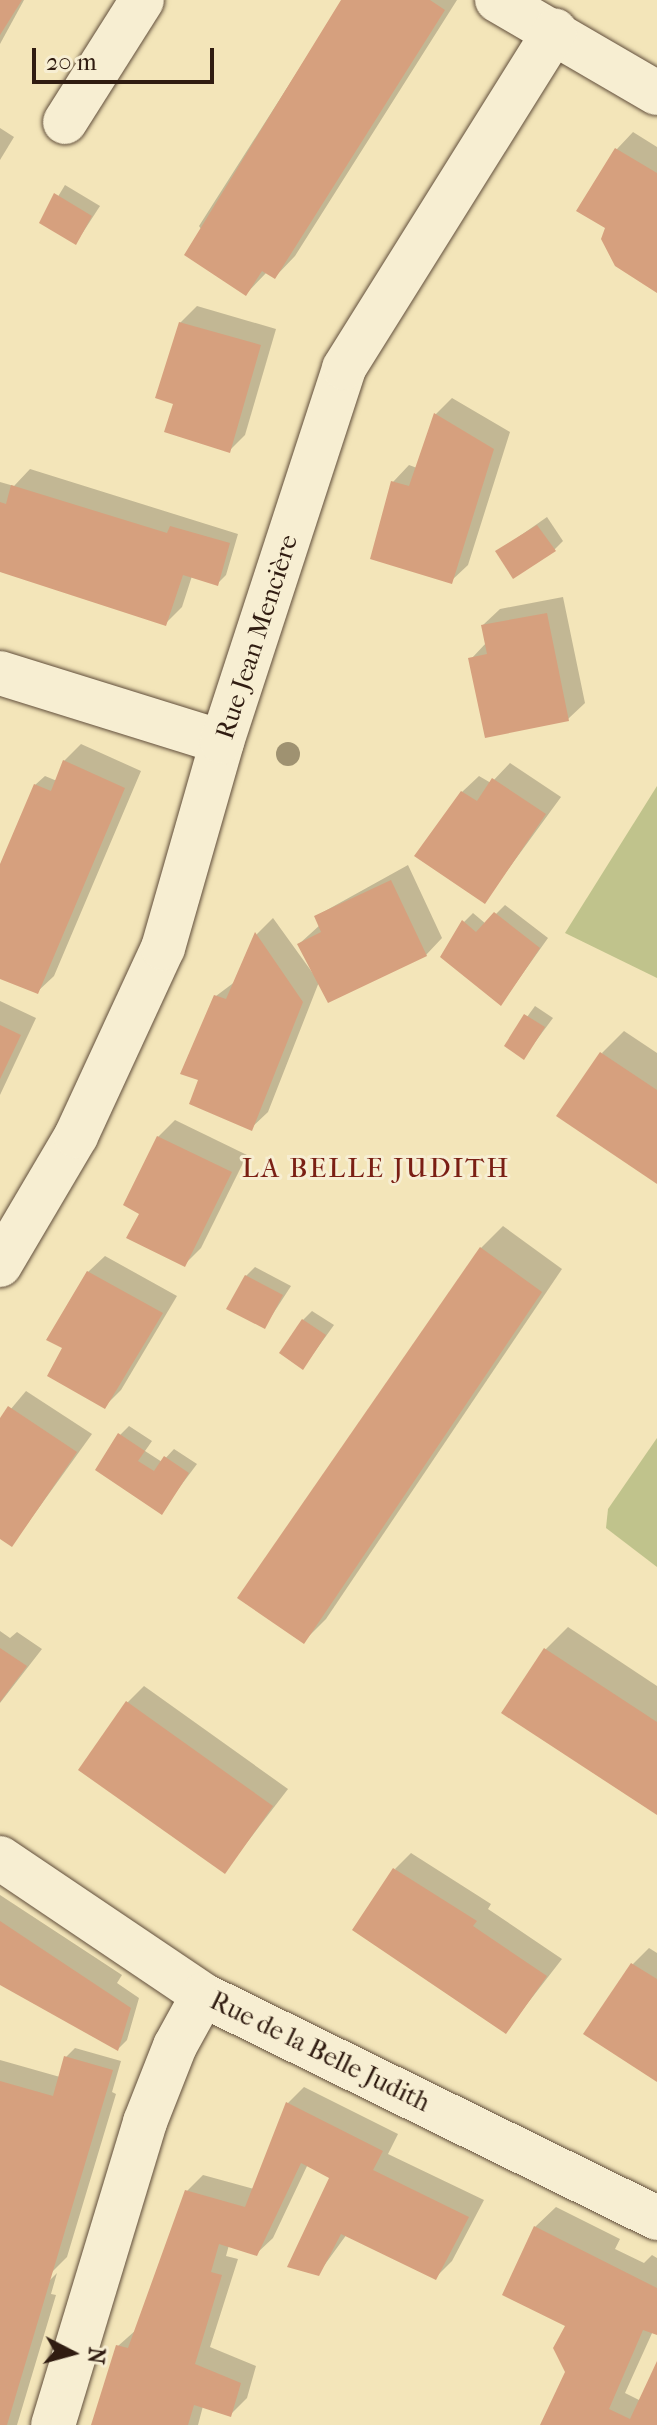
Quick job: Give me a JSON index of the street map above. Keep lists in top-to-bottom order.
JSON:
{
  "streets": {
    "street": ["Rue Jean Mencière", "Rue de la Belle Judith"]
  },
  "districts": ["LA BELLE JUDITH"],
  "scale_bar": "20 m",
  "north": "right"
}
